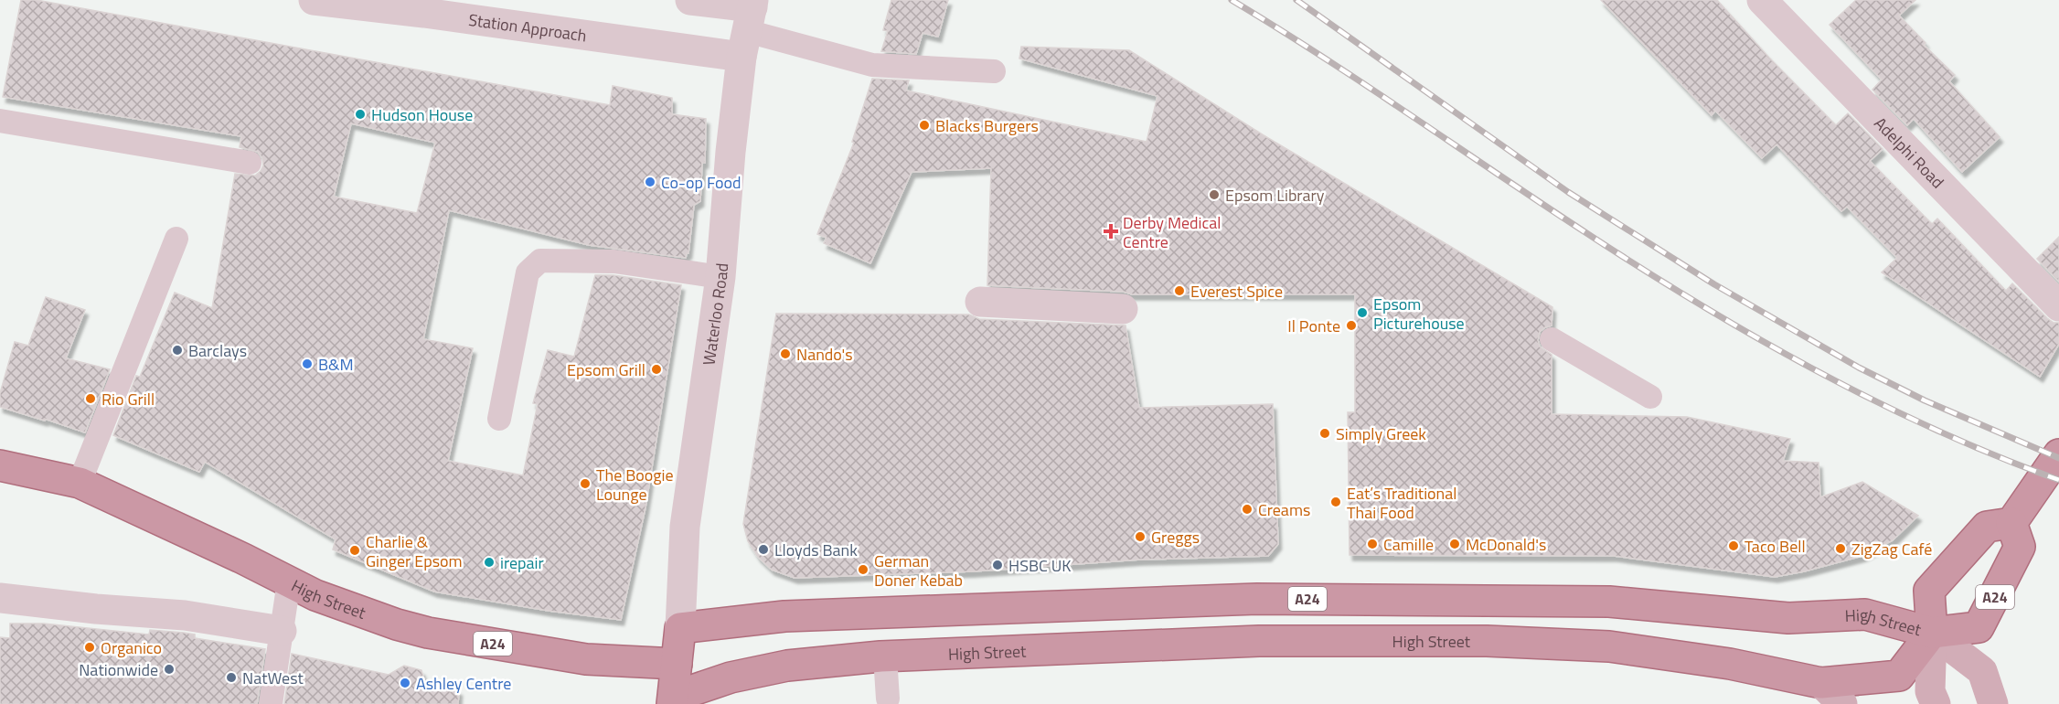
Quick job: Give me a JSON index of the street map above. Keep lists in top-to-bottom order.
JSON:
{
  "streets": {
    "highway": ["A24", "High Street"],
    "street": ["Station Approach", "Adelphi Road", "Waterloo Road"]
  },
  "crossings": [
    ["Station Approach", "Waterloo Road"],
    ["Waterloo Road", "High Street"],
    ["A24", "High Street"]
  ],
  "places": {
    "other": [
      "Hudson House",
      "Blacks Burgers",
      "Co-op Food",
      "Epsom Library",
      "Everest Spice",
      "Epsom Picturehouse",
      "Il Ponte",
      "Barclays",
      "Nando's",
      "B&M",
      "Epsom Grill",
      "Rio Grill",
      "Simply Greek",
      "The Boogie Lounge",
      "Eat’s Traditional Thai Food",
      "Creams",
      "Greggs",
      "Camille",
      "McDonald's",
      "Taco Bell",
      "ZigZag Café",
      "Lloyds Bank",
      "Charlie & Ginger Epsom",
      "irepair",
      "HSBC UK",
      "German Doner Kebab",
      "Organico",
      "Nationwide",
      "NatWest",
      "Ashley Centre"
    ],
    "health": ["Derby Medical Centre"]
  }
}
